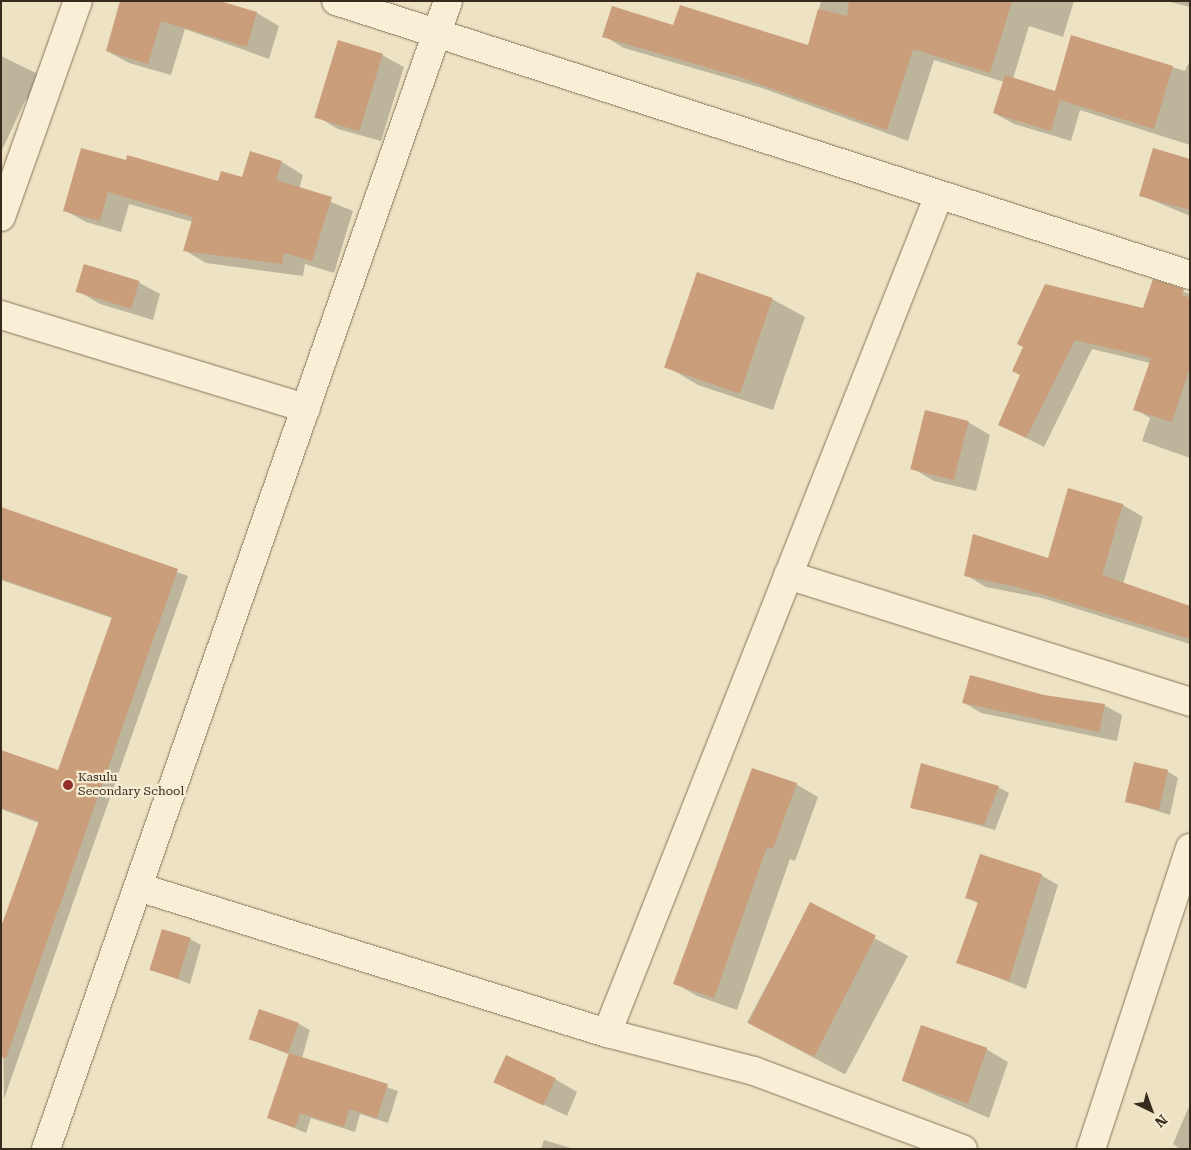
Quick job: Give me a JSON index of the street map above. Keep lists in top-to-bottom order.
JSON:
{
  "places": ["Kasulu Secondary School"],
  "north": "bottom right"
}
